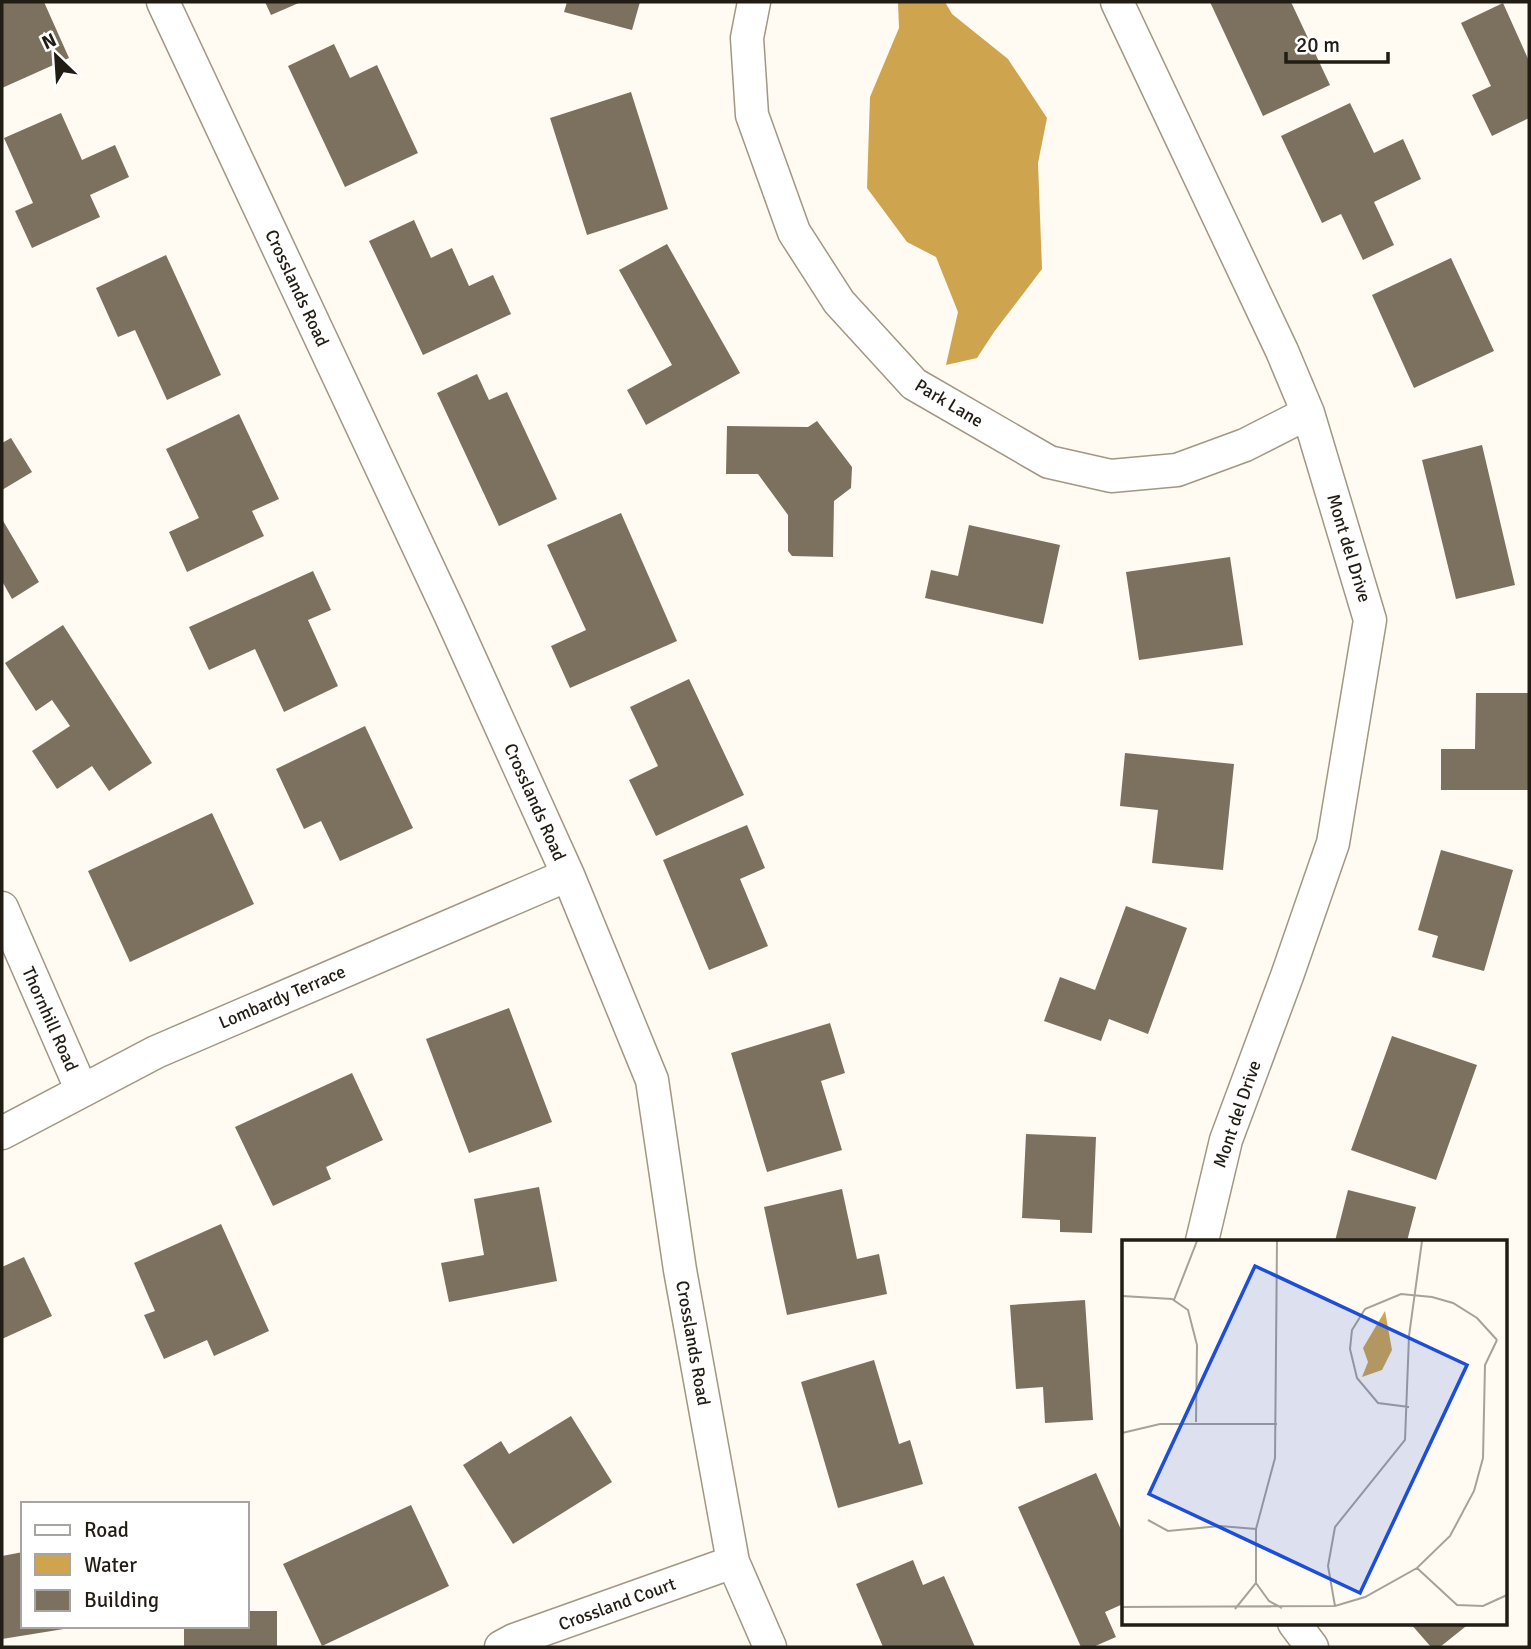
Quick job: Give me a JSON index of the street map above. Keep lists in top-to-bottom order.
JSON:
{
  "streets": {
    "street": [
      "Crosslands Road",
      "Park Lane",
      "Mont del Drive",
      "Lombardy Terrace",
      "Thornhill Road",
      "Crossland Court"
    ]
  },
  "crossings": [
    ["Crosslands Road", "Lombardy Terrace"],
    ["Crosslands Road", "Crossland Court"],
    ["Park Lane", "Mont del Drive"],
    ["Lombardy Terrace", "Thornhill Road"]
  ],
  "legend": ["Road", "Water", "Building"],
  "scale_bar": "20 m",
  "north": "top left"
}
